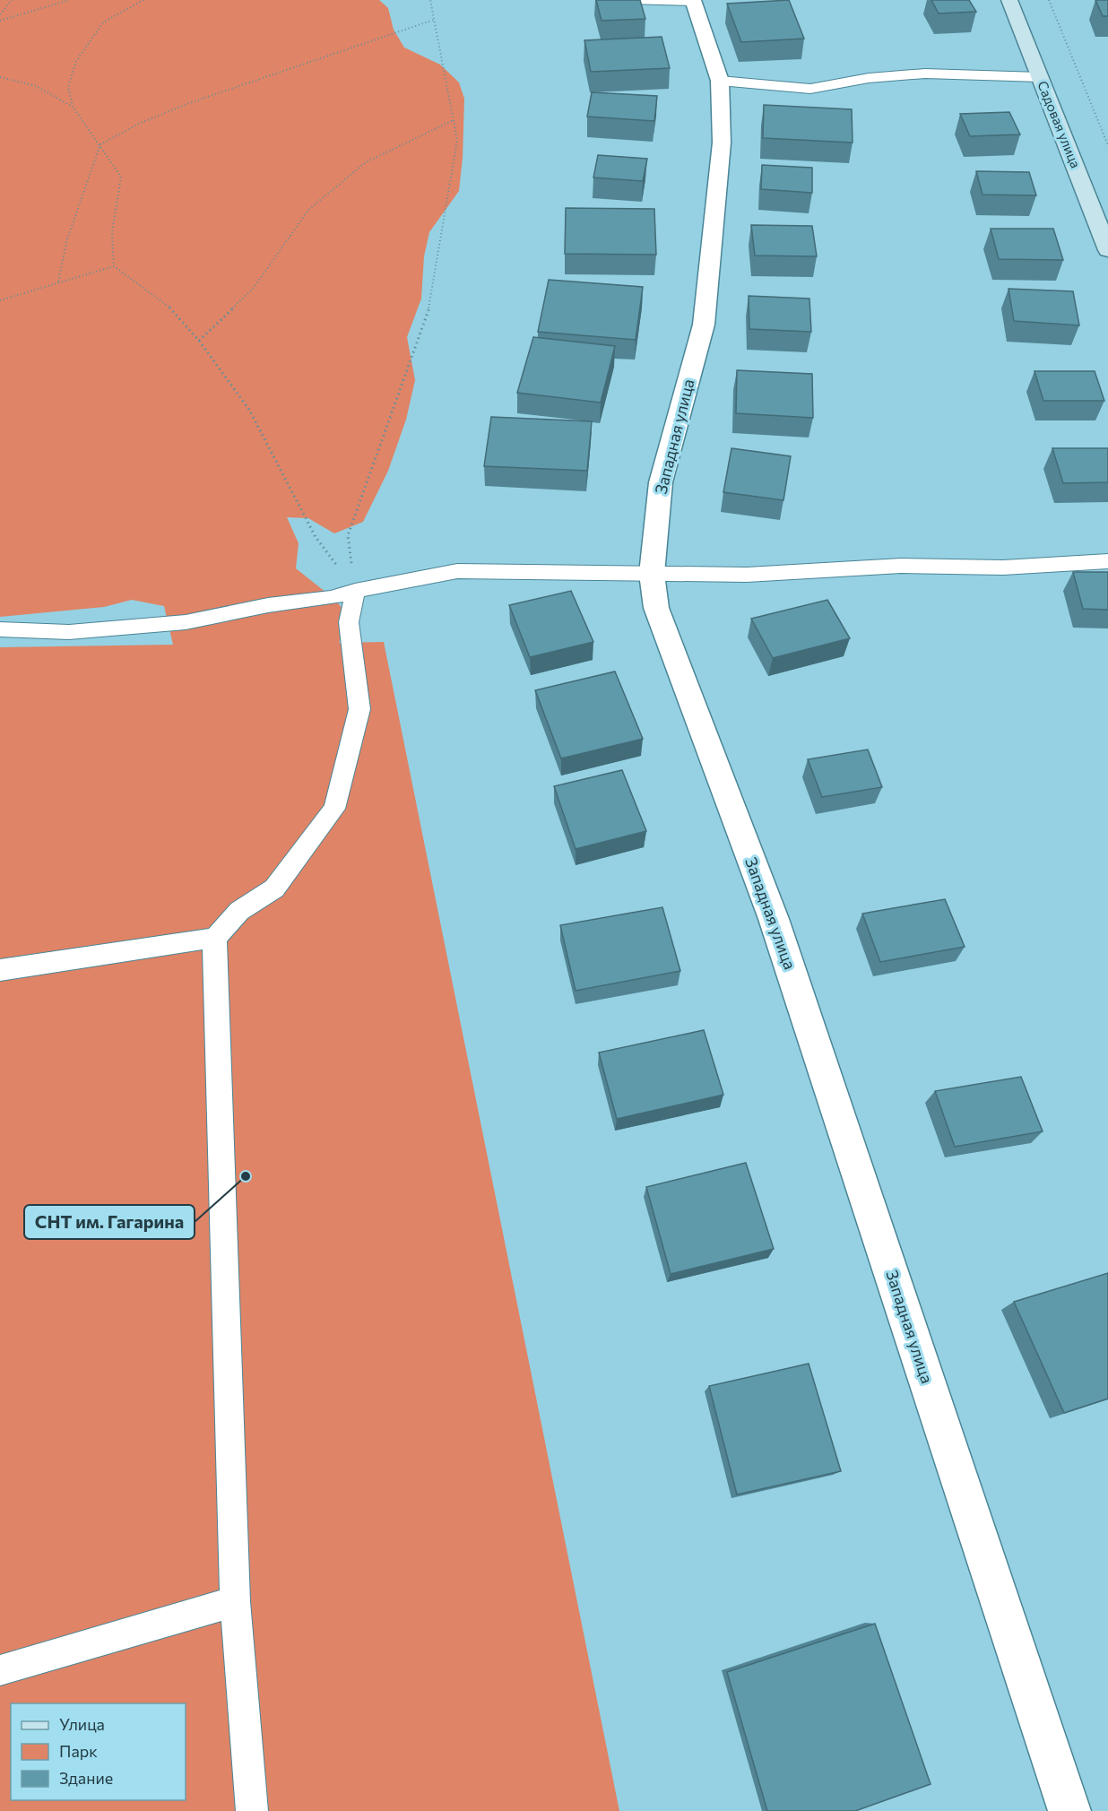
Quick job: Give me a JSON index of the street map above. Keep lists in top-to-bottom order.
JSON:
{
  "streets": {
    "street": ["Садовая улица", "Западная улица"]
  },
  "places": ["СНТ им. Гагарина"],
  "legend": ["Улица", "Парк", "Здание"]
}
